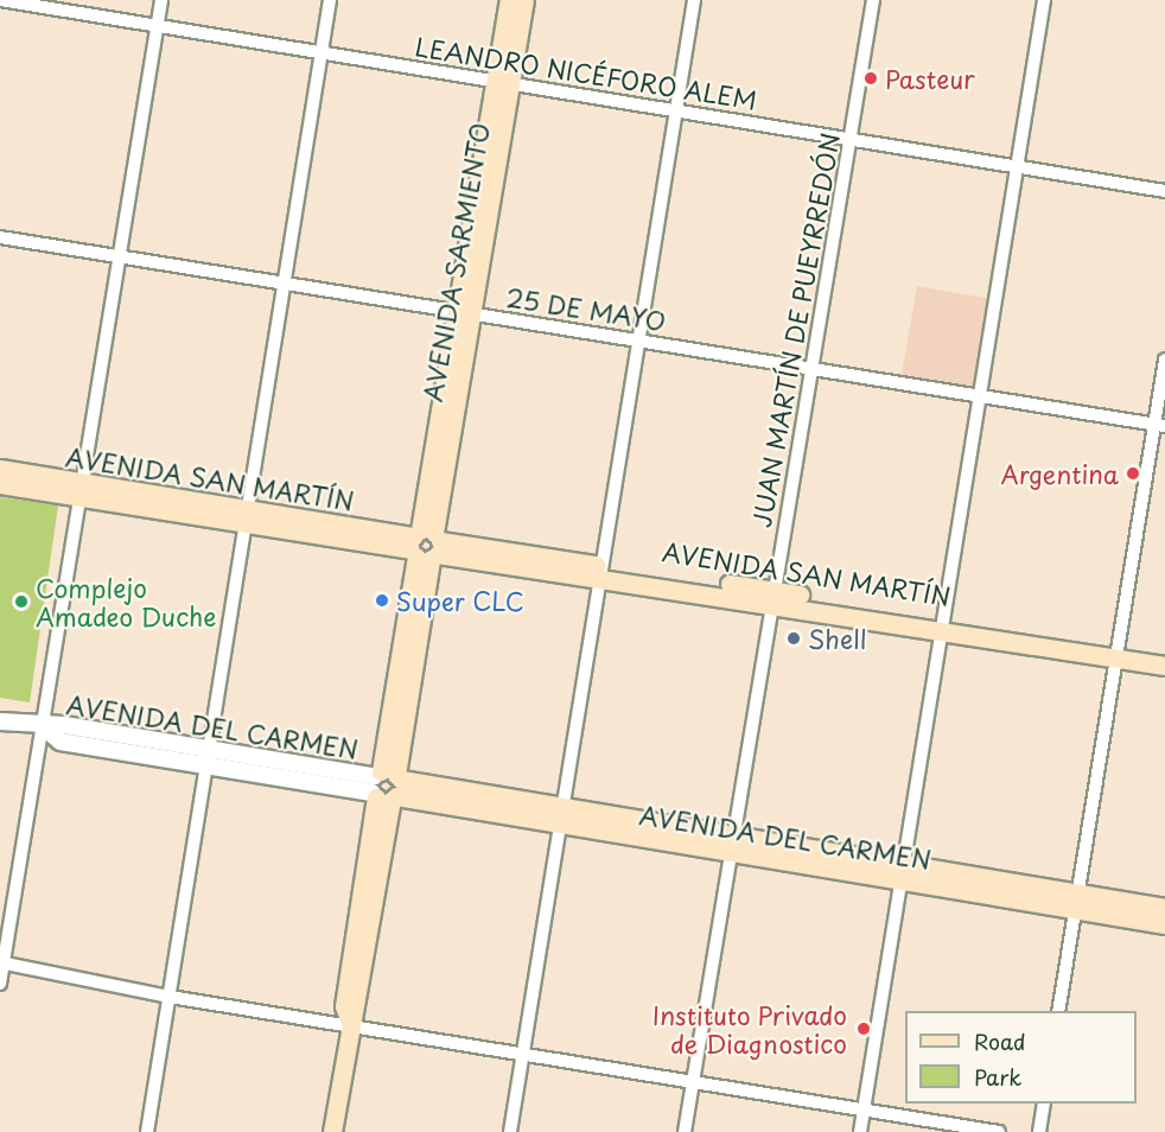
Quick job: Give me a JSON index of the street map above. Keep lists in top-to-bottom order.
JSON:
{
  "streets": {
    "main road": ["AVENIDA SARMIENTO", "AVENIDA SAN MARTÍN", "AVENIDA DEL CARMEN"],
    "street": ["LEANDRO NICÉFORO ALEM", "25 DE MAYO", "JUAN MARTÍN DE PUEYRREDÓN"]
  },
  "crossings": [
    ["LEANDRO NICÉFORO ALEM", "AVENIDA SARMIENTO"],
    ["LEANDRO NICÉFORO ALEM", "JUAN MARTÍN DE PUEYRREDÓN"],
    ["AVENIDA SARMIENTO", "25 DE MAYO"],
    ["AVENIDA SARMIENTO", "AVENIDA SAN MARTÍN"],
    ["AVENIDA SARMIENTO", "AVENIDA DEL CARMEN"],
    ["25 DE MAYO", "JUAN MARTÍN DE PUEYRREDÓN"],
    ["JUAN MARTÍN DE PUEYRREDÓN", "AVENIDA SAN MARTÍN"],
    ["JUAN MARTÍN DE PUEYRREDÓN", "AVENIDA DEL CARMEN"]
  ],
  "places": [
    "Pasteur",
    "Argentina",
    "Super CLC",
    "Complejo Amadeo Duche",
    "Shell",
    "Instituto Privado de Diagnostico"
  ],
  "legend": ["Road", "Park"]
}
